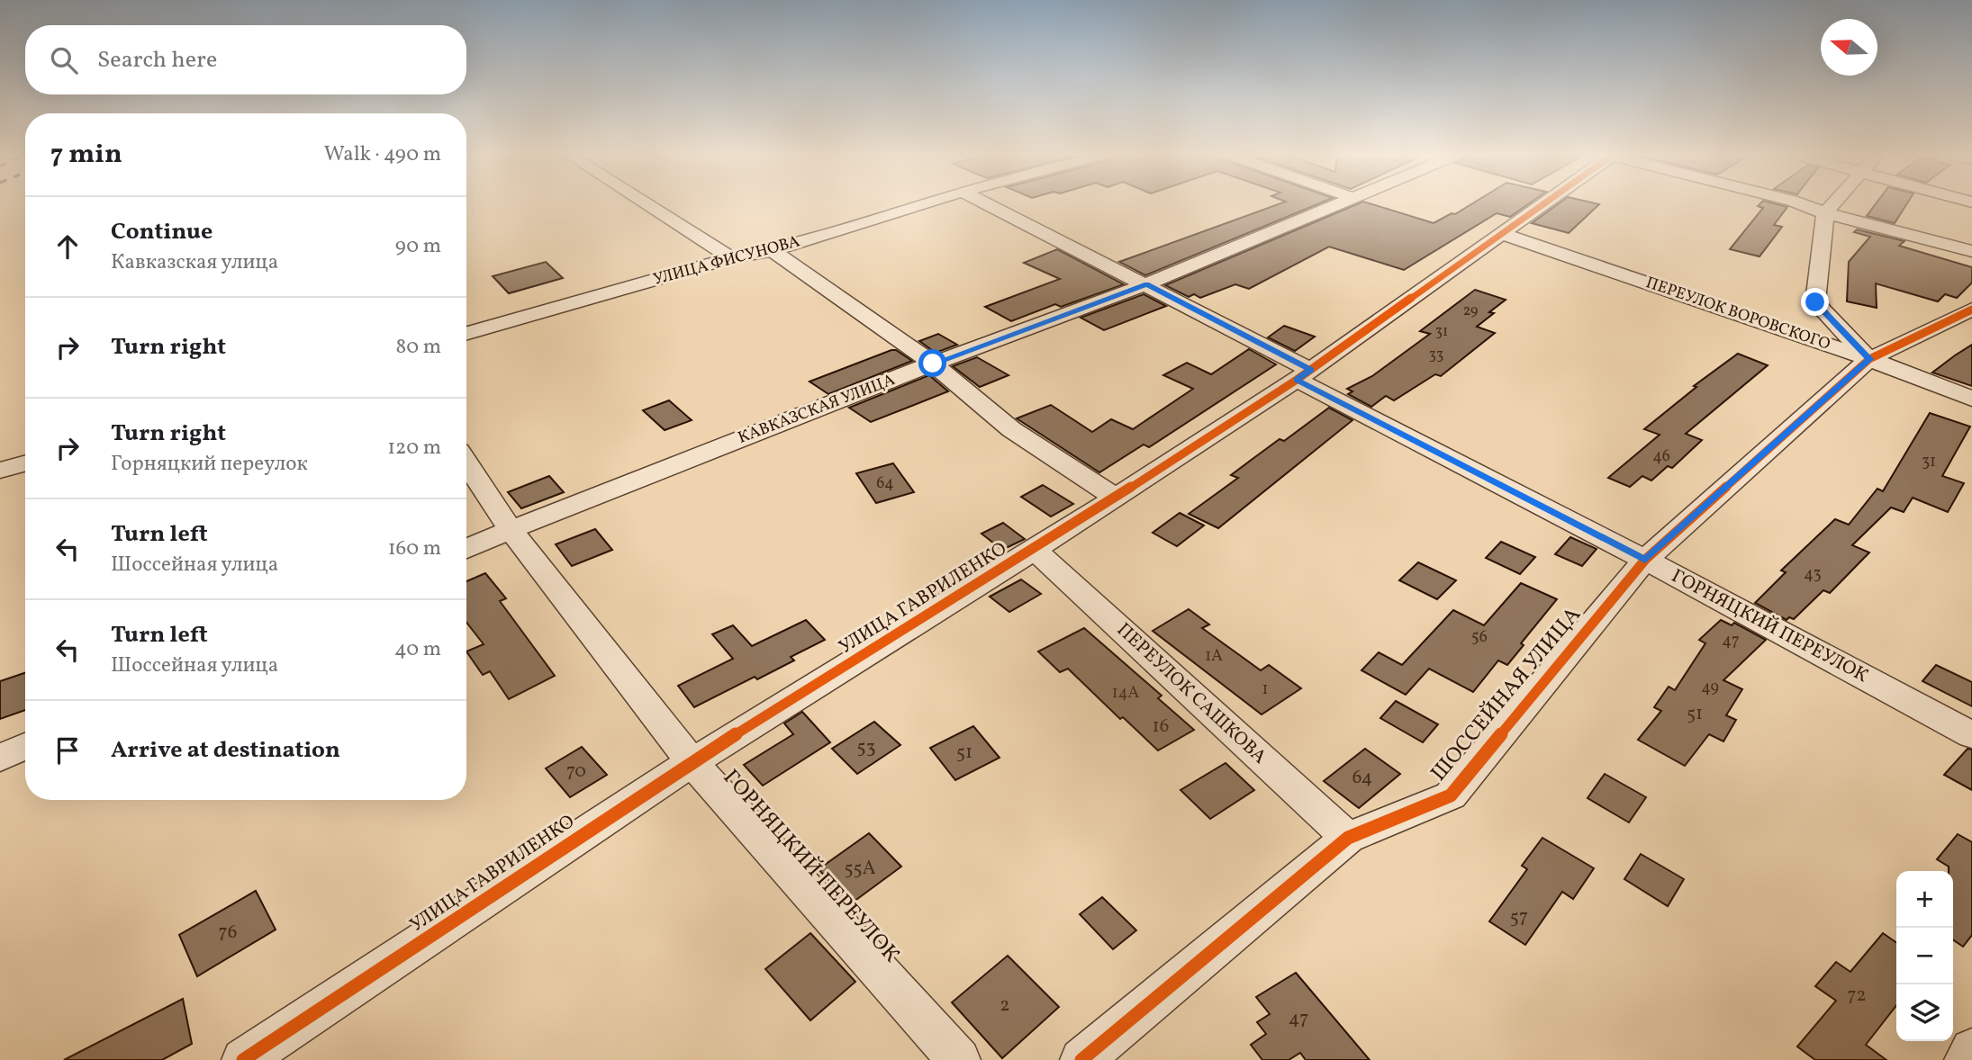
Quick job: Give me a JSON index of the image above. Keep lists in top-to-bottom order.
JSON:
{
  "streets": {
    "street": [
      "УЛИЦА ФИСУНОВА",
      "ПЕРЕУЛОК ВОРОВСКОГО",
      "КАВКАЗСКАЯ УЛИЦА",
      "УЛИЦА ГАВРИЛЕНКО",
      "ГОРНЯЦКИЙ ПЕРЕУЛОК",
      "ПЕРЕУЛОК САШКОВА",
      "ШОССЕЙНАЯ УЛИЦА"
    ]
  },
  "crossings": [
    ["ПЕРЕУЛОК ВОРОВСКОГО", "УЛИЦА ГАВРИЛЕНКО"],
    ["ПЕРЕУЛОК ВОРОВСКОГО", "ШОССЕЙНАЯ УЛИЦА"],
    ["КАВКАЗСКАЯ УЛИЦА", "ГОРНЯЦКИЙ ПЕРЕУЛОК"],
    ["УЛИЦА ГАВРИЛЕНКО", "ГОРНЯЦКИЙ ПЕРЕУЛОК"],
    ["УЛИЦА ГАВРИЛЕНКО", "ПЕРЕУЛОК САШКОВА"],
    ["ГОРНЯЦКИЙ ПЕРЕУЛОК", "ШОССЕЙНАЯ УЛИЦА"],
    ["ПЕРЕУЛОК САШКОВА", "ШОССЕЙНАЯ УЛИЦА"]
  ],
  "house_numbers": [
    "29",
    "31",
    "33",
    "46",
    "31",
    "64",
    "43",
    "56",
    "47",
    "1А",
    "49",
    "1",
    "14А",
    "51",
    "16",
    "53",
    "51",
    "70",
    "64",
    "55А",
    "57",
    "76",
    "72",
    "2",
    "47"
  ],
  "north": "left",
  "page": {
    "search": "Search here",
    "heading": ["7 min", "Walk · 490 m"],
    "list": [
      ["Continue", "Кавказская улица", "90 m"],
      ["Turn right", "80 m"],
      ["Turn right", "Горняцкий переулок", "120 m"],
      ["Turn left", "Шоссейная улица", "160 m"],
      ["Turn left", "Шоссейная улица", "40 m"],
      "Arrive at destination"
    ],
    "map_buttons": ["+", "−"]
  }
}
